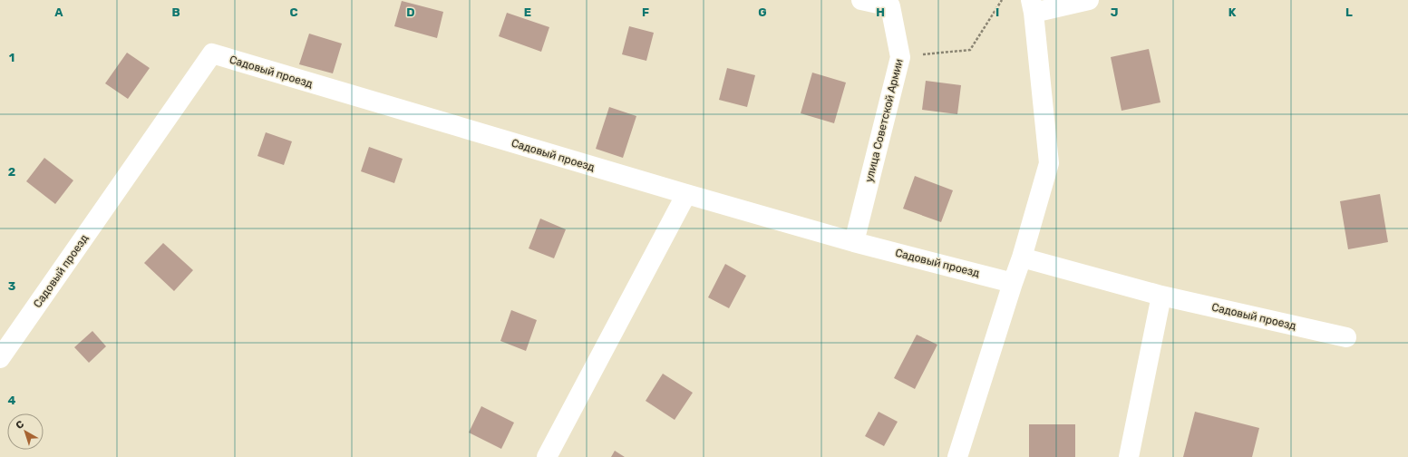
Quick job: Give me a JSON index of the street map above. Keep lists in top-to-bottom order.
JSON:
{
  "streets": {
    "lane": ["Садовый проезд", "улица Советской Армии"]
  },
  "crossings": [
    ["Садовый проезд", "улица Советской Армии"]
  ],
  "north": "top left",
  "grid": {
    "columns": [
      "A",
      "B",
      "C",
      "D",
      "E",
      "F",
      "G",
      "H",
      "I",
      "J",
      "K",
      "L"
    ],
    "rows": [
      "1",
      "2",
      "3",
      "4"
    ]
  }
}
